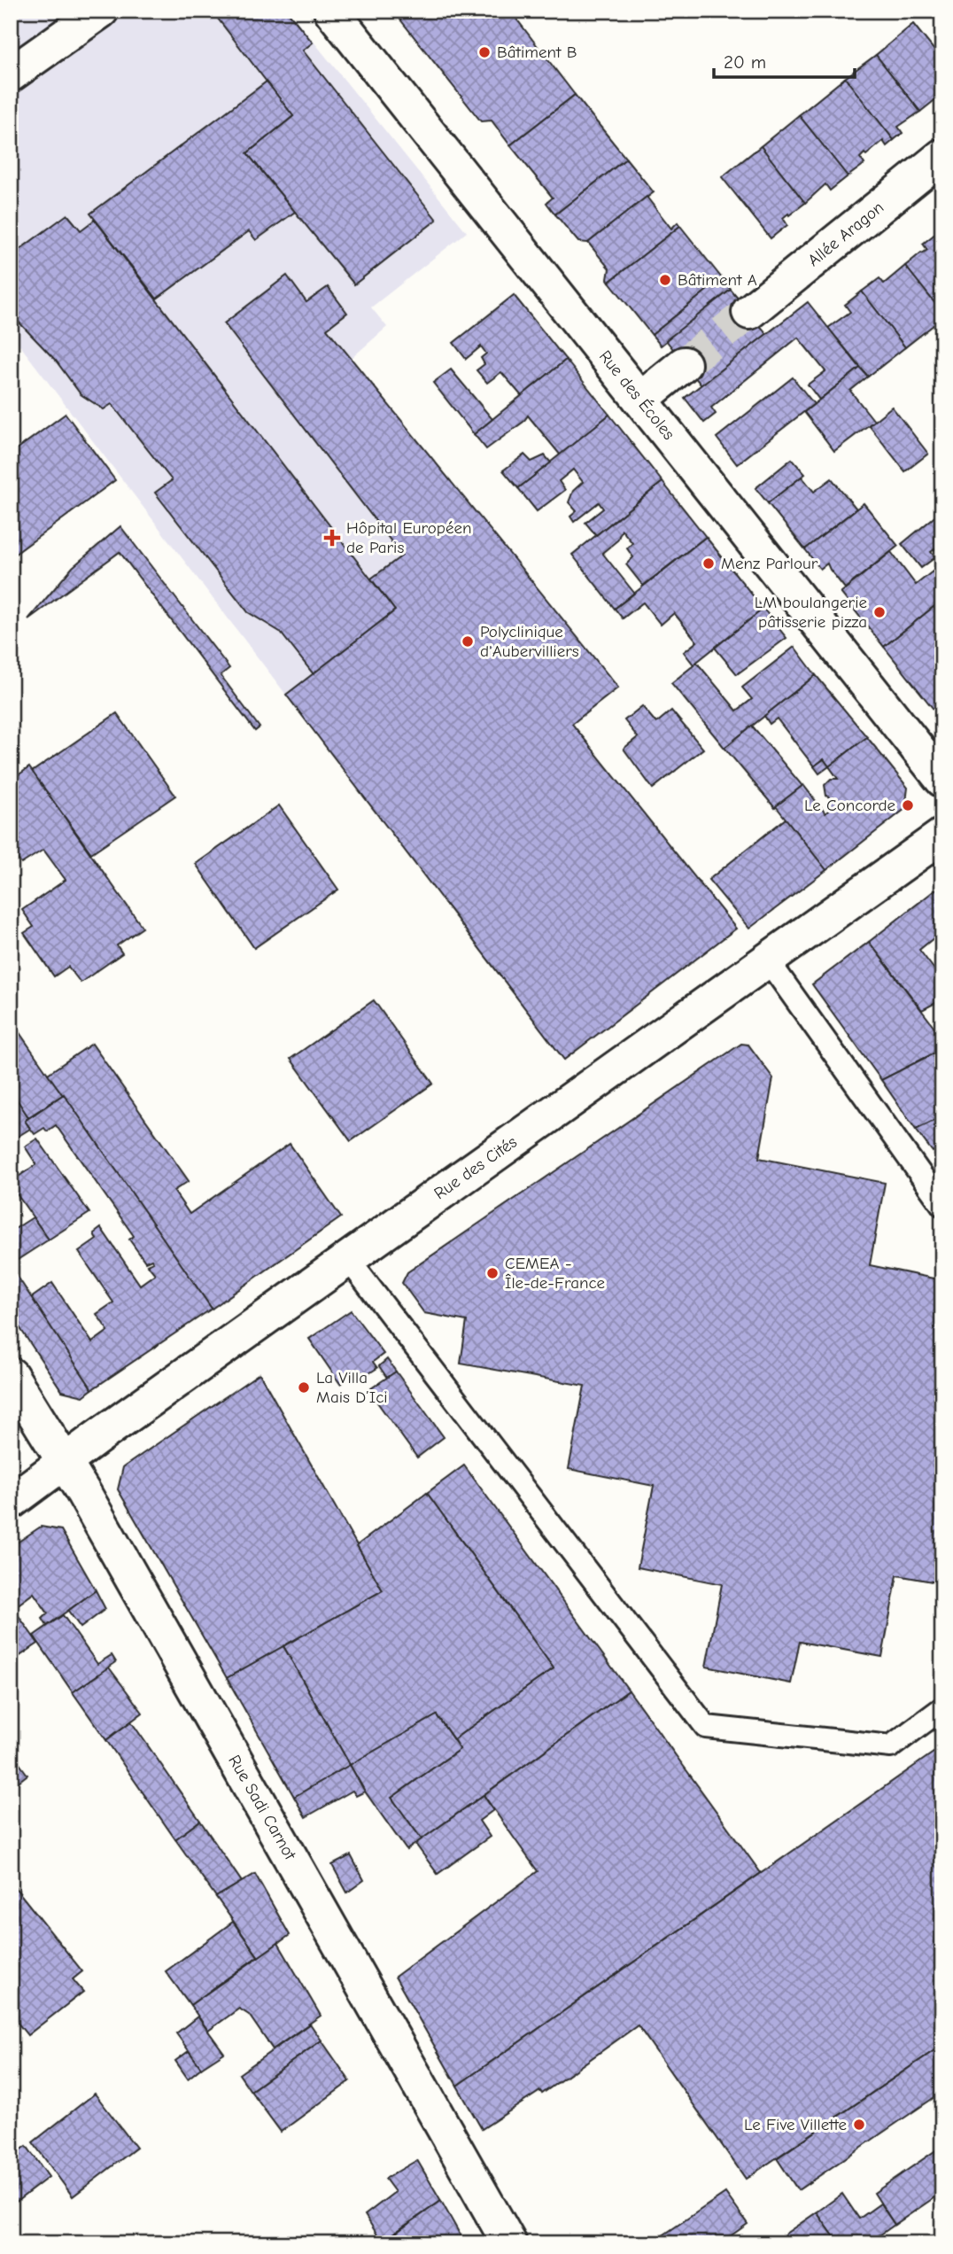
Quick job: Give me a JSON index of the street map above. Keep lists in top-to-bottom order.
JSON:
{
  "streets": {
    "street": [
      "Allée Aragon",
      "Rue des Écoles",
      "Rue des Cités",
      "Rue Sadi Carnot"
    ]
  },
  "crossings": [
    ["Rue des Cités", "Rue Sadi Carnot"]
  ],
  "places": {
    "other": [
      "Bâtiment B",
      "Bâtiment A",
      "Menz Parlour",
      "LM boulangerie pâtisserie pizza",
      "Polyclinique d'Aubervilliers",
      "Le Concorde",
      "CEMEA - Île-de-France",
      "La Villa Mais D’Ici",
      "Le Five Villette"
    ],
    "health": ["Hôpital Européen de Paris"]
  },
  "scale_bar": "20 m"
}
